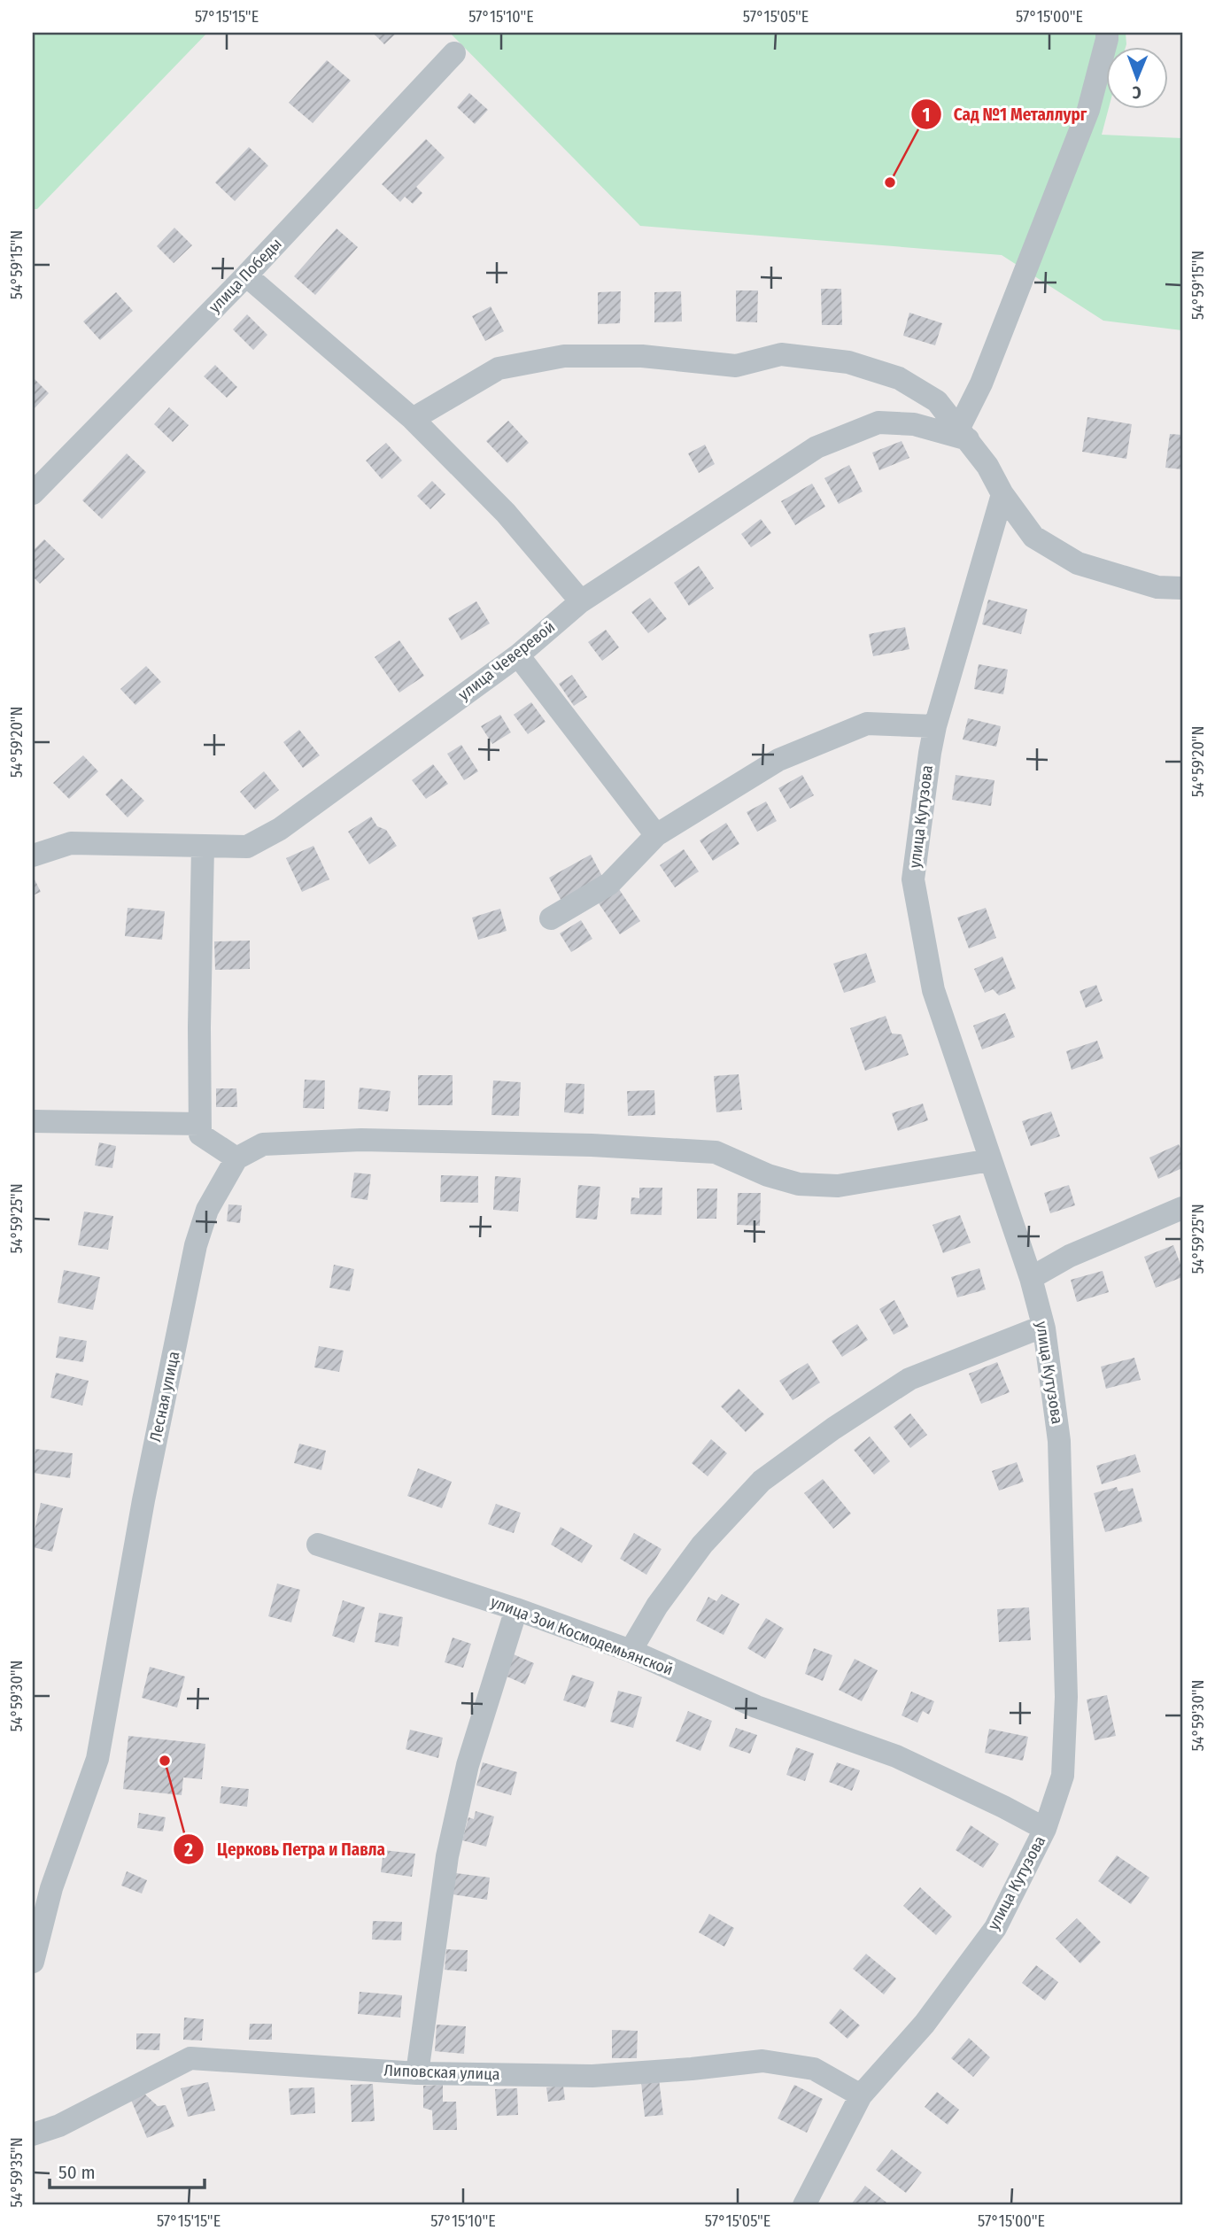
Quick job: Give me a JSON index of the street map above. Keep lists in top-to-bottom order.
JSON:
{
  "streets": {
    "street": [
      "улица Победы",
      "улица Чеверевой",
      "улица Кутузова",
      "Лесная улица",
      "улица Зои Космодемьянской",
      "Липовская улица"
    ]
  },
  "crossings": [
    ["улица Кутузова", "улица Зои Космодемьянской"],
    ["улица Кутузова", "Липовская улица"]
  ],
  "places": ["Сад №1 Металлург", "Церковь Петра и Павла"],
  "scale_bar": "50 m",
  "north": "bottom",
  "coordinates": [
    "57°15'15\"E",
    "57°15'10\"E",
    "57°15'05\"E",
    "57°15'00\"E",
    "54°59'15\"N",
    "54°59'20\"N",
    "54°59'25\"N",
    "54°59'30\"N",
    "54°59'35\"N"
  ]
}
